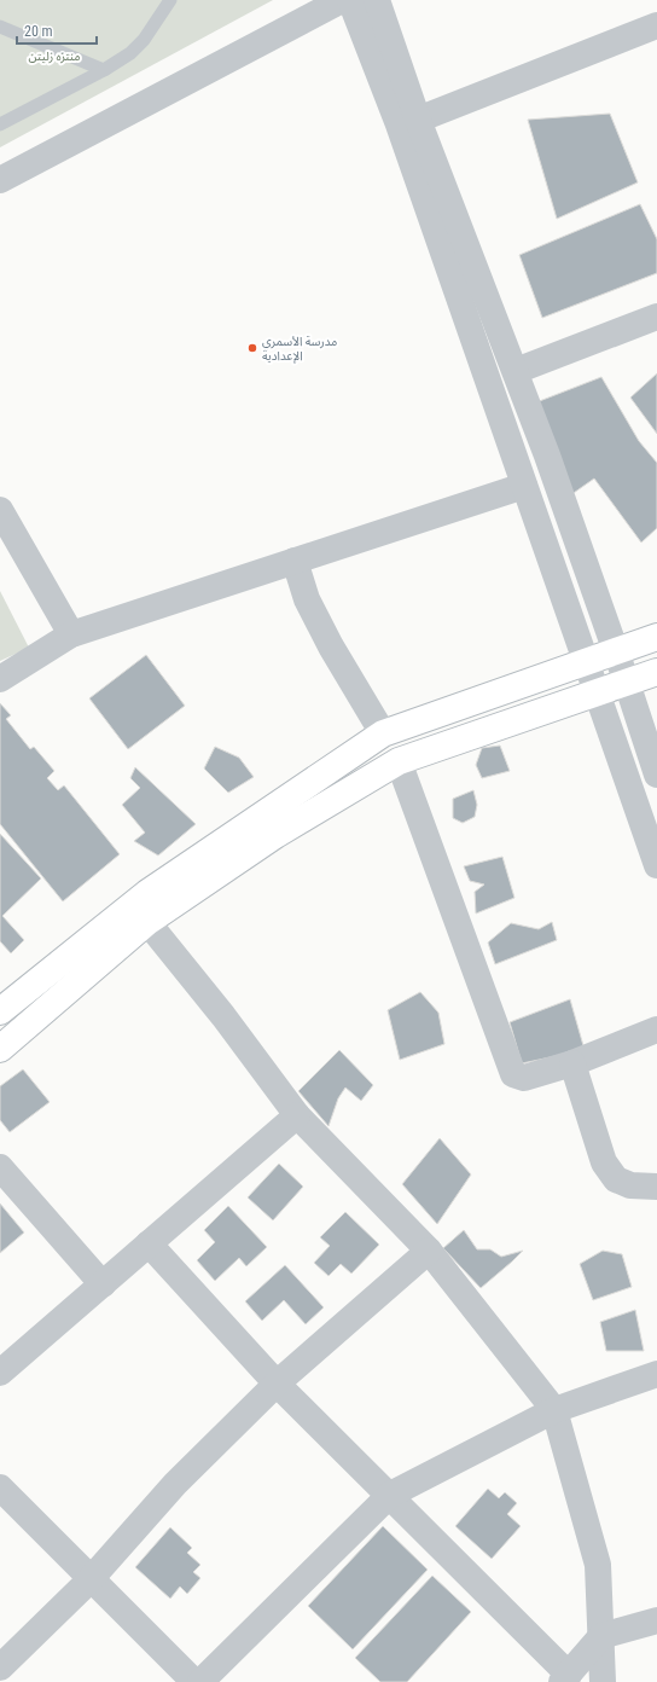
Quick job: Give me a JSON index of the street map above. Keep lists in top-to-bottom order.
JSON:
{
  "parks": ["منتزه زليتن"],
  "places": ["مدرسة الأسمري الإعدادية"],
  "scale_bar": "20 m"
}
